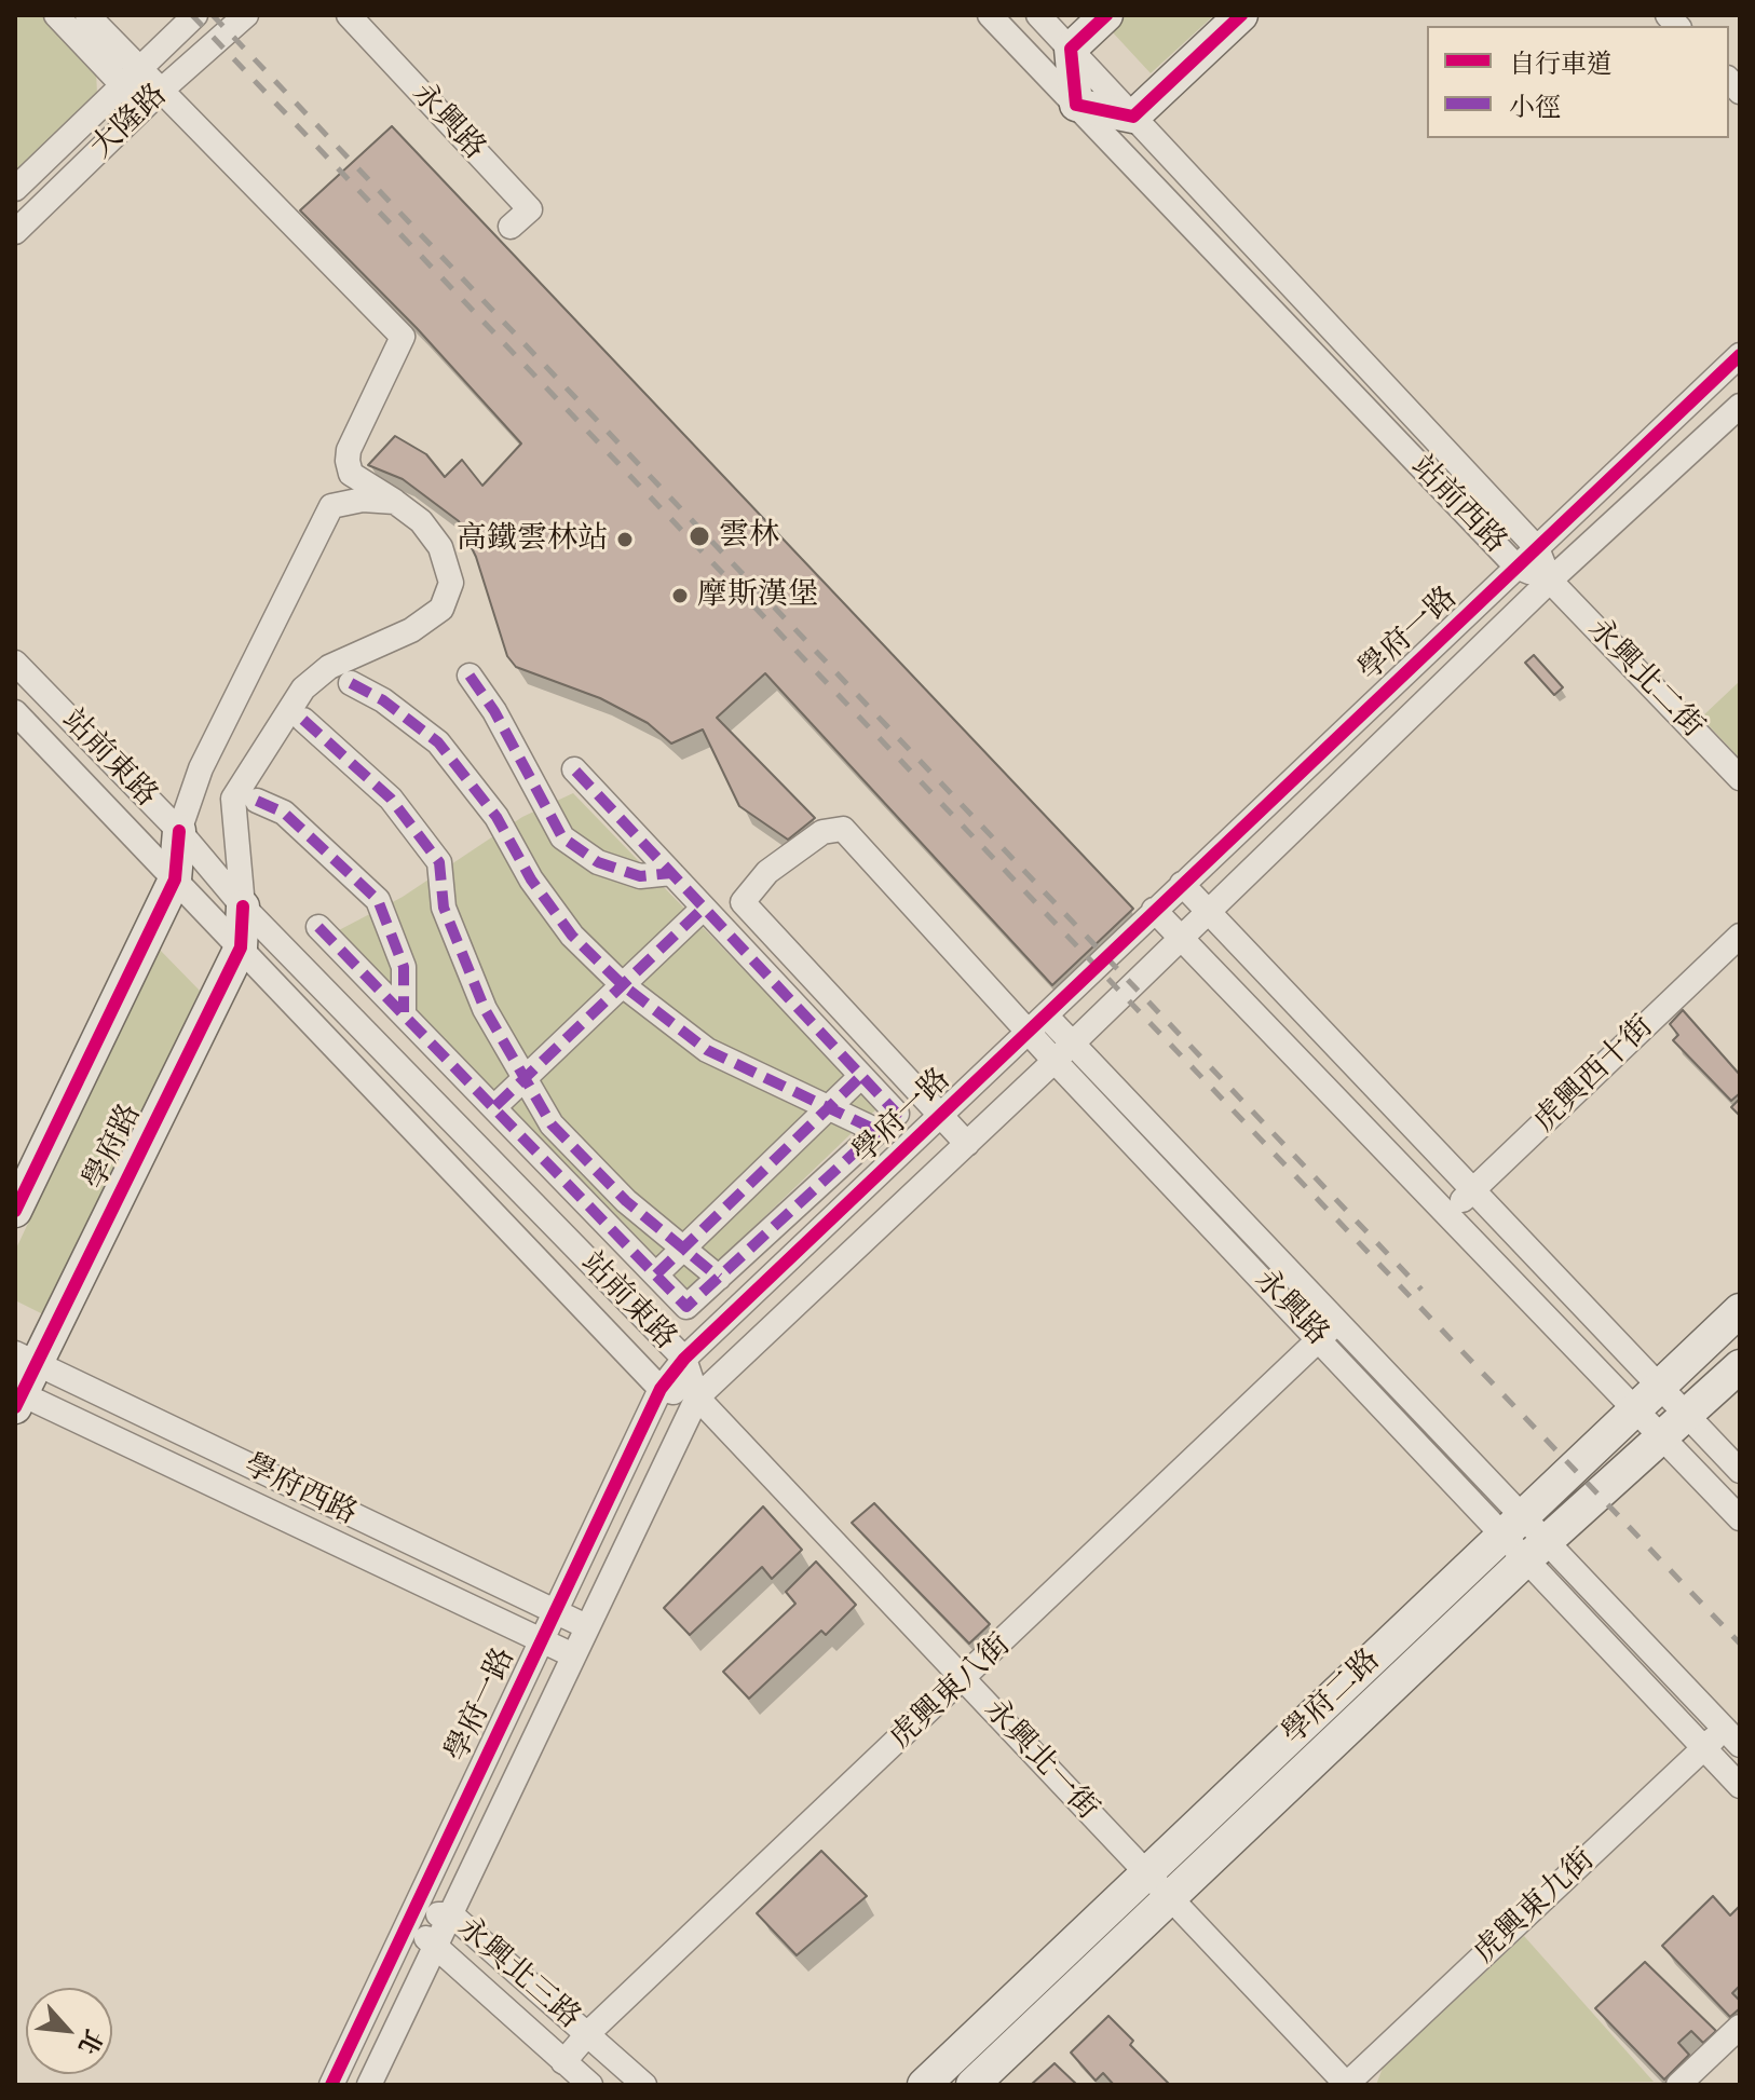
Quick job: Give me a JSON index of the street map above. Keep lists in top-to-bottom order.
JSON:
{
  "streets": {
    "street": [
      "大隆路",
      "永興路",
      "站前西路",
      "學府一路",
      "永興北二街",
      "站前東路",
      "虎興西十街",
      "學府路",
      "學府西路",
      "虎興東八街",
      "學府二路",
      "永興北一街",
      "虎興東九街",
      "永興北三路"
    ]
  },
  "crossings": [
    ["永興路", "學府一路"],
    ["永興路", "虎興東八街"],
    ["永興路", "學府二路"],
    ["永興路", "虎興東九街"],
    ["站前西路", "學府一路"],
    ["站前西路", "永興北二街"],
    ["學府一路", "永興北二街"],
    ["學府一路", "站前東路"],
    ["學府一路", "學府西路"],
    ["學府一路", "永興北一街"],
    ["學府一路", "永興北三路"],
    ["站前東路", "學府路"],
    ["站前東路", "永興北一街"],
    ["學府路", "學府西路"],
    ["虎興東八街", "永興北一街"],
    ["虎興東八街", "永興北三路"],
    ["學府二路", "永興北一街"],
    ["永興北一街", "虎興東九街"]
  ],
  "places": ["雲林", "高鐵雲林站", "摩斯漢堡"],
  "legend": ["自行車道", "小徑"],
  "north": "bottom right"
}
